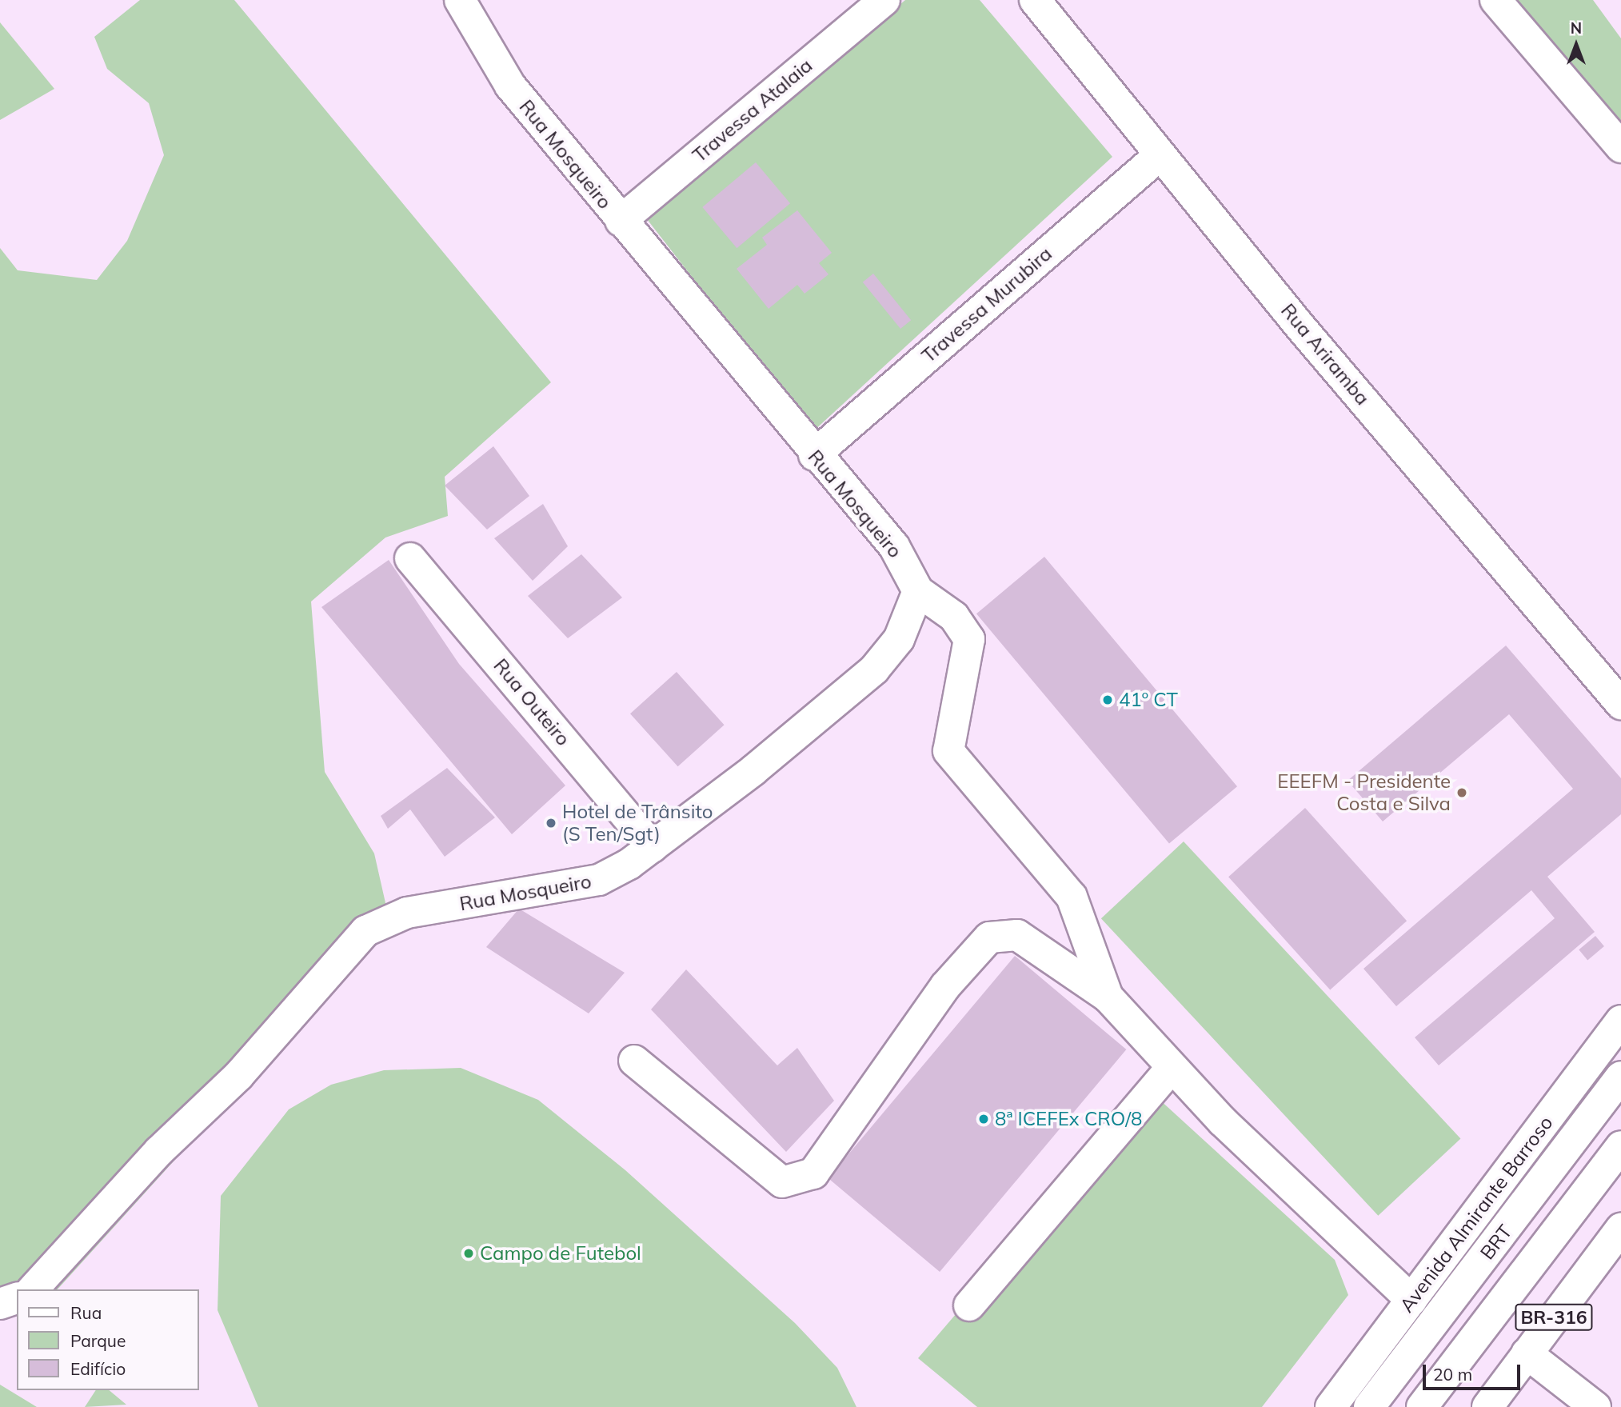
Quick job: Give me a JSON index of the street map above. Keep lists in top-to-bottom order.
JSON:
{
  "streets": {
    "main road": [
      "Travessa Atalaia",
      "Rua Mosqueiro",
      "Travessa Murubira",
      "Rua Ariramba",
      "Rua Outeiro",
      "Avenida Almirante Barroso",
      "BRT",
      "BR-316"
    ]
  },
  "crossings": [
    ["Travessa Atalaia", "Rua Mosqueiro"],
    ["Rua Mosqueiro", "Travessa Murubira"],
    ["Rua Mosqueiro", "Rua Outeiro"],
    ["Travessa Murubira", "Rua Ariramba"]
  ],
  "places": [
    "41º CT",
    "EEEFM - Presidente Costa e Silva",
    "Hotel de Trânsito (S Ten/Sgt)",
    "8ª ICEFEx CRO/8",
    "Campo de Futebol"
  ],
  "legend": ["Rua", "Parque", "Edifício"],
  "scale_bar": "20 m",
  "north": "top"
}
